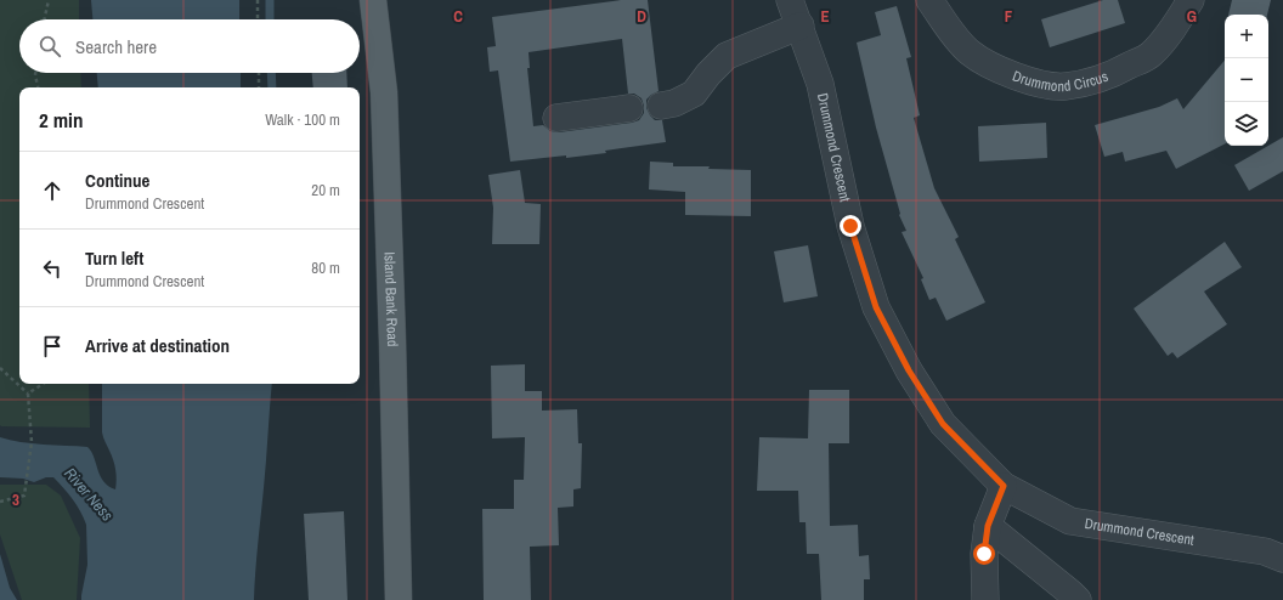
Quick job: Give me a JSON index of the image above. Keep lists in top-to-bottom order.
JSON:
{
  "streets": {
    "main road": ["Island Bank Road"],
    "street": ["Drummond Circus", "Drummond Crescent"]
  },
  "water": ["River Ness"],
  "page": {
    "map_buttons": ["+", "−"],
    "search": "Search here",
    "heading": ["2 min", "Walk · 100 m"],
    "list": [
      ["Continue", "Drummond Crescent", "20 m"],
      ["Turn left", "Drummond Crescent", "80 m"],
      "Arrive at destination"
    ]
  },
  "grid": {
    "columns": [
      "C",
      "D",
      "E",
      "F",
      "G"
    ],
    "rows": ["3"]
  }
}
